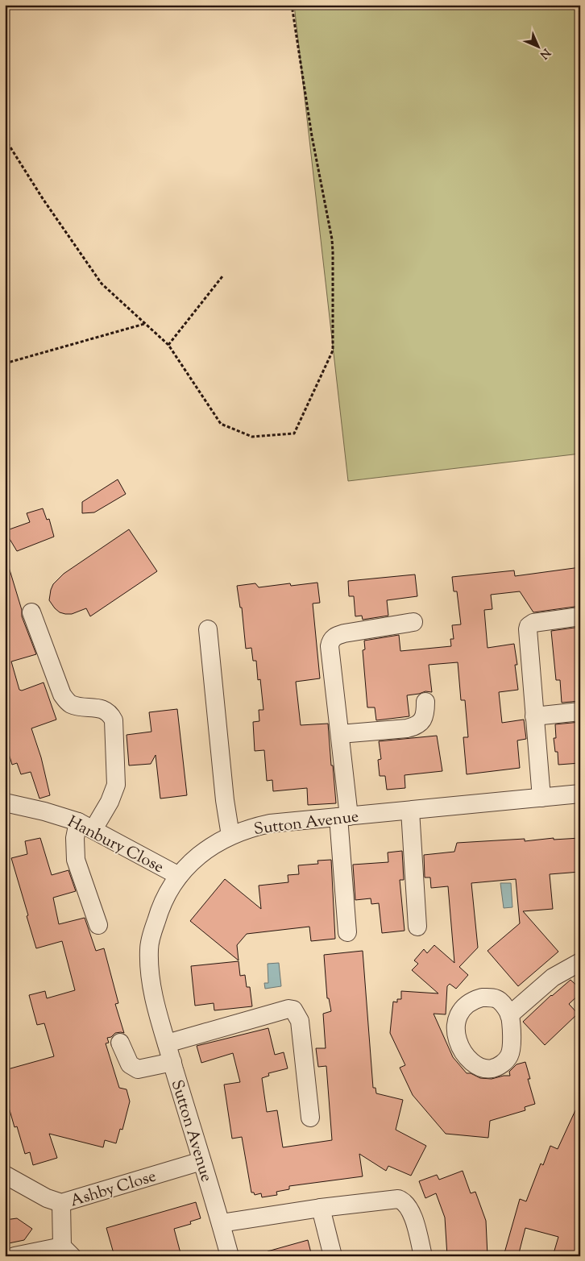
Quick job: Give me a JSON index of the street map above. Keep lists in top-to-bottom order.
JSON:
{
  "streets": {
    "street": ["Sutton Avenue", "Hanbury Close", "Ashby Close"]
  },
  "crossings": [
    ["Sutton Avenue", "Hanbury Close"],
    ["Sutton Avenue", "Ashby Close"]
  ],
  "north": "bottom right"
}
